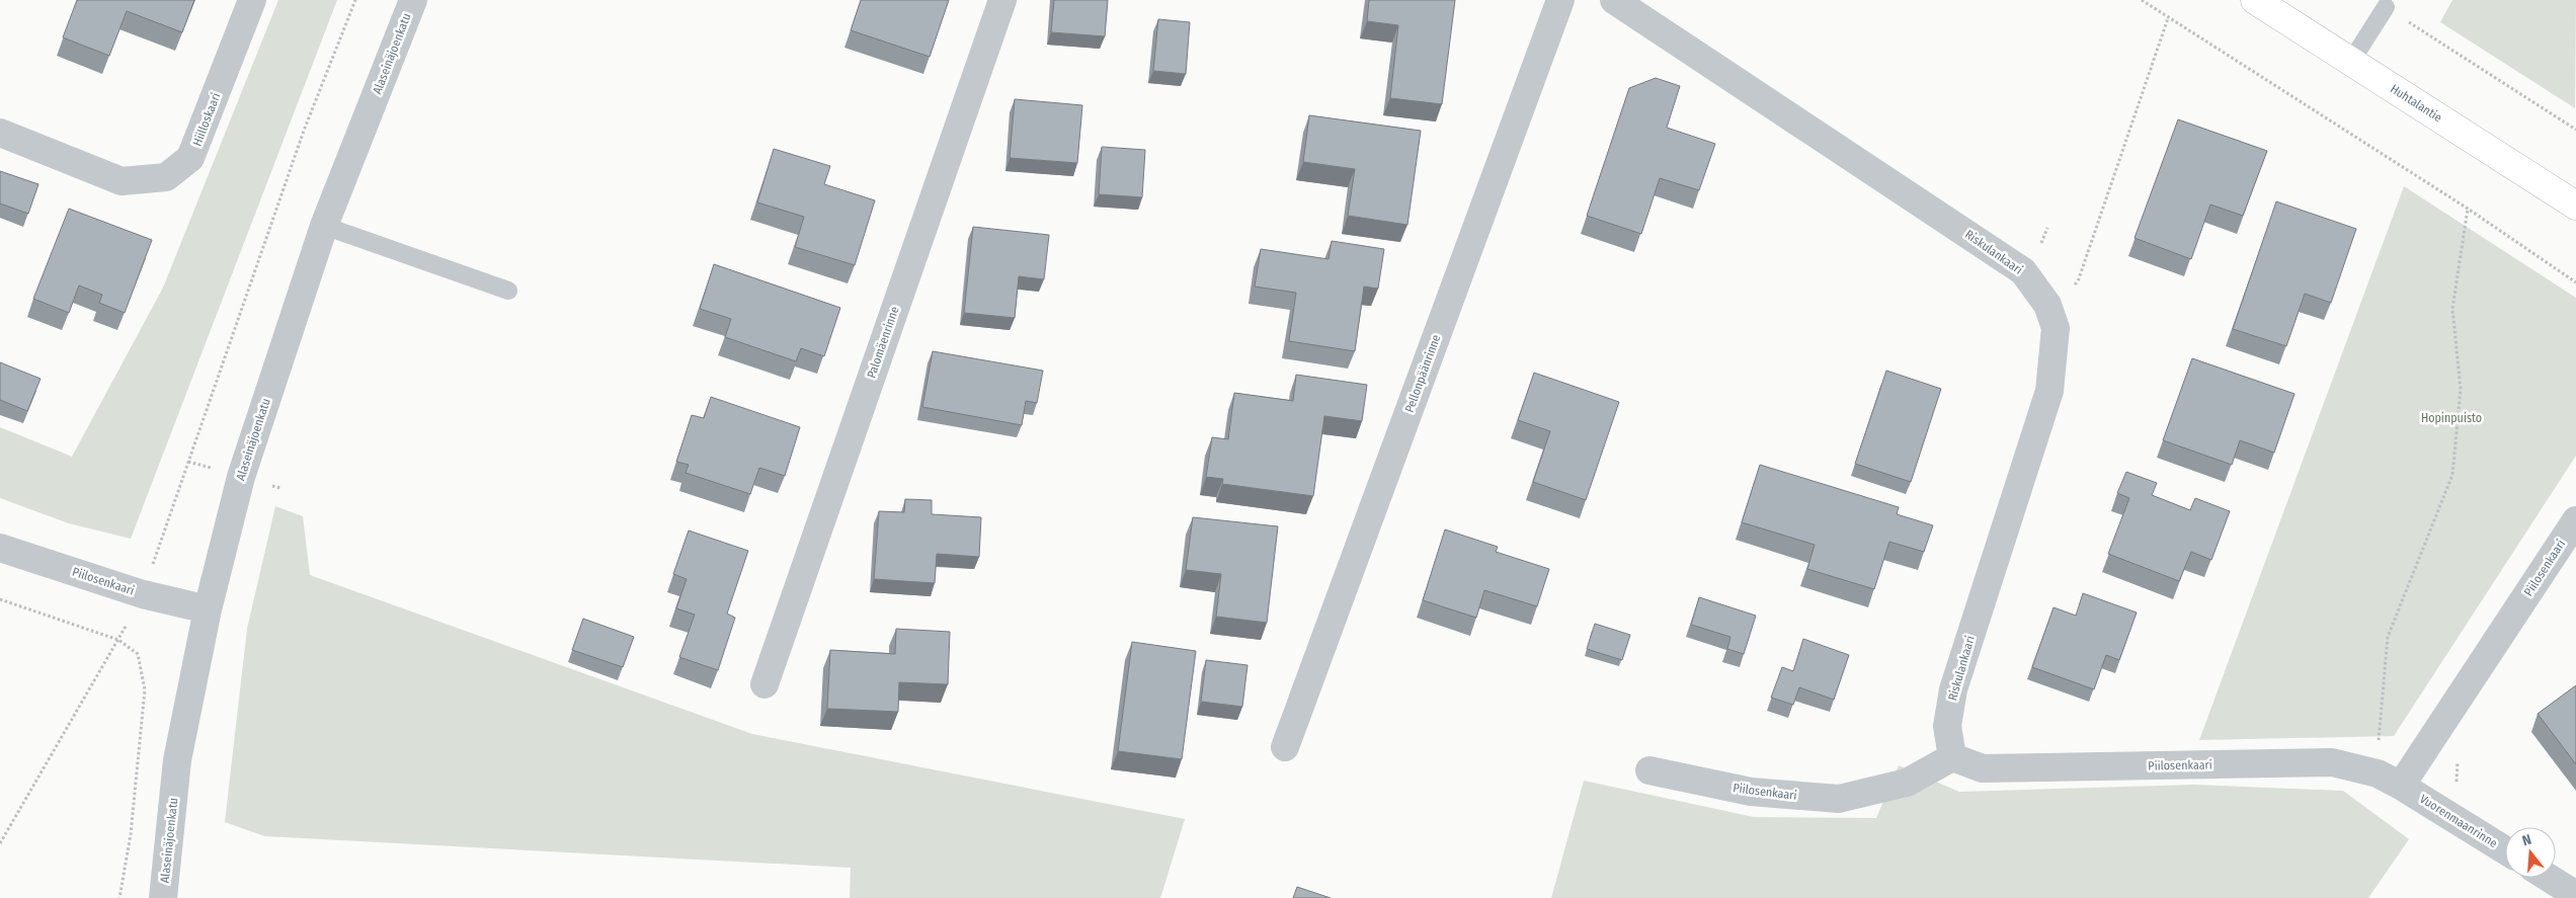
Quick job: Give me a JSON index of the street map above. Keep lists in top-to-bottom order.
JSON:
{
  "streets": {
    "main road": ["Huhtalantie"],
    "street": [
      "Alaseinäjoenkatu",
      "Hiilloskaari",
      "Riskulankaari",
      "Palomäenrinne",
      "Pellonpäänrinne",
      "Piilosenkaari",
      "Vuorenmaanrinne"
    ]
  },
  "crossings": [
    ["Alaseinäjoenkatu", "Piilosenkaari"],
    ["Riskulankaari", "Piilosenkaari"],
    ["Piilosenkaari", "Vuorenmaanrinne"]
  ],
  "parks": ["Hopinpuisto"],
  "north": "top"
}
